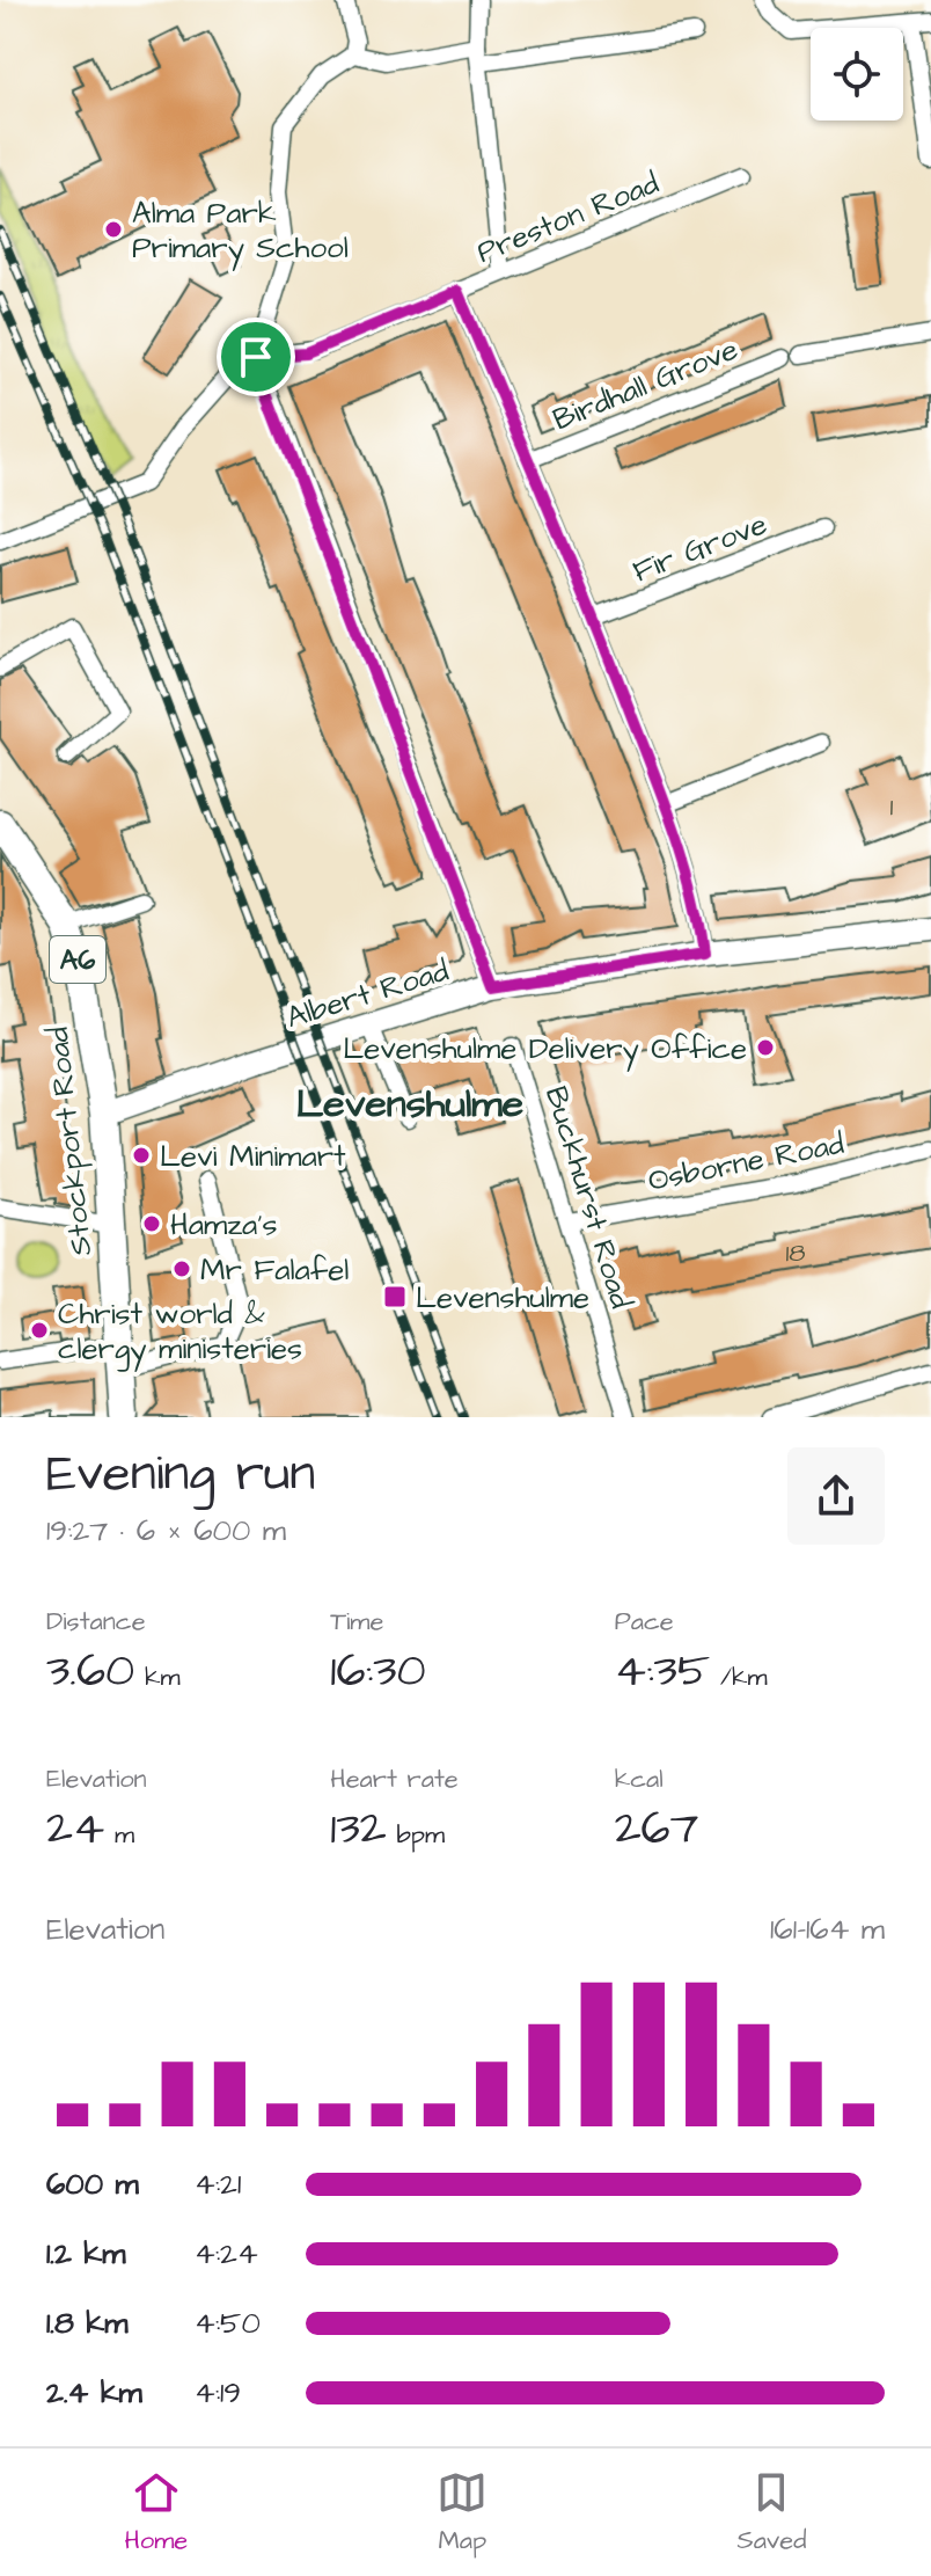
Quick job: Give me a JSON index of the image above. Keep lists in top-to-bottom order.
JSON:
{
  "streets": {
    "highway": ["A6", "Stockport Road"],
    "main road": ["Albert Road"],
    "street": [
      "Preston Road",
      "Birdhall Grove",
      "Fir Grove",
      "Osborne Road",
      "Buckhurst Road"
    ]
  },
  "crossings": [
    ["Albert Road", "Stockport Road"],
    ["Osborne Road", "Buckhurst Road"]
  ],
  "districts": ["Levenshulme"],
  "places": {
    "other": [
      "Alma Park Primary School",
      "Levenshulme Delivery Office",
      "Levi Minimart",
      "Hamza's",
      "Mr Falafel",
      "Christ world & clergy ministeries"
    ],
    "transit": ["Levenshulme"]
  },
  "house_numbers": ["1", "18"],
  "page": {
    "heading": ["Evening run", "19:27 · 6 × 600 m"],
    "stats": [
      ["Distance", "3.60 km"],
      ["Time", "16:30"],
      ["Pace", "4:35 /km"],
      ["Elevation", "24 m"],
      ["Heart rate", "132 bpm"],
      ["kcal", "267"]
    ],
    "chart": ["Elevation", "161–164 m"],
    "list": [
      {
        "name": "600 m",
        "note": "4:21"
      },
      {
        "name": "1.2 km",
        "note": "4:24"
      },
      {
        "name": "1.8 km",
        "note": "4:50"
      },
      {
        "name": "2.4 km",
        "note": "4:19"
      }
    ],
    "tabs": ["Home", "Map", "Saved"]
  }
}
